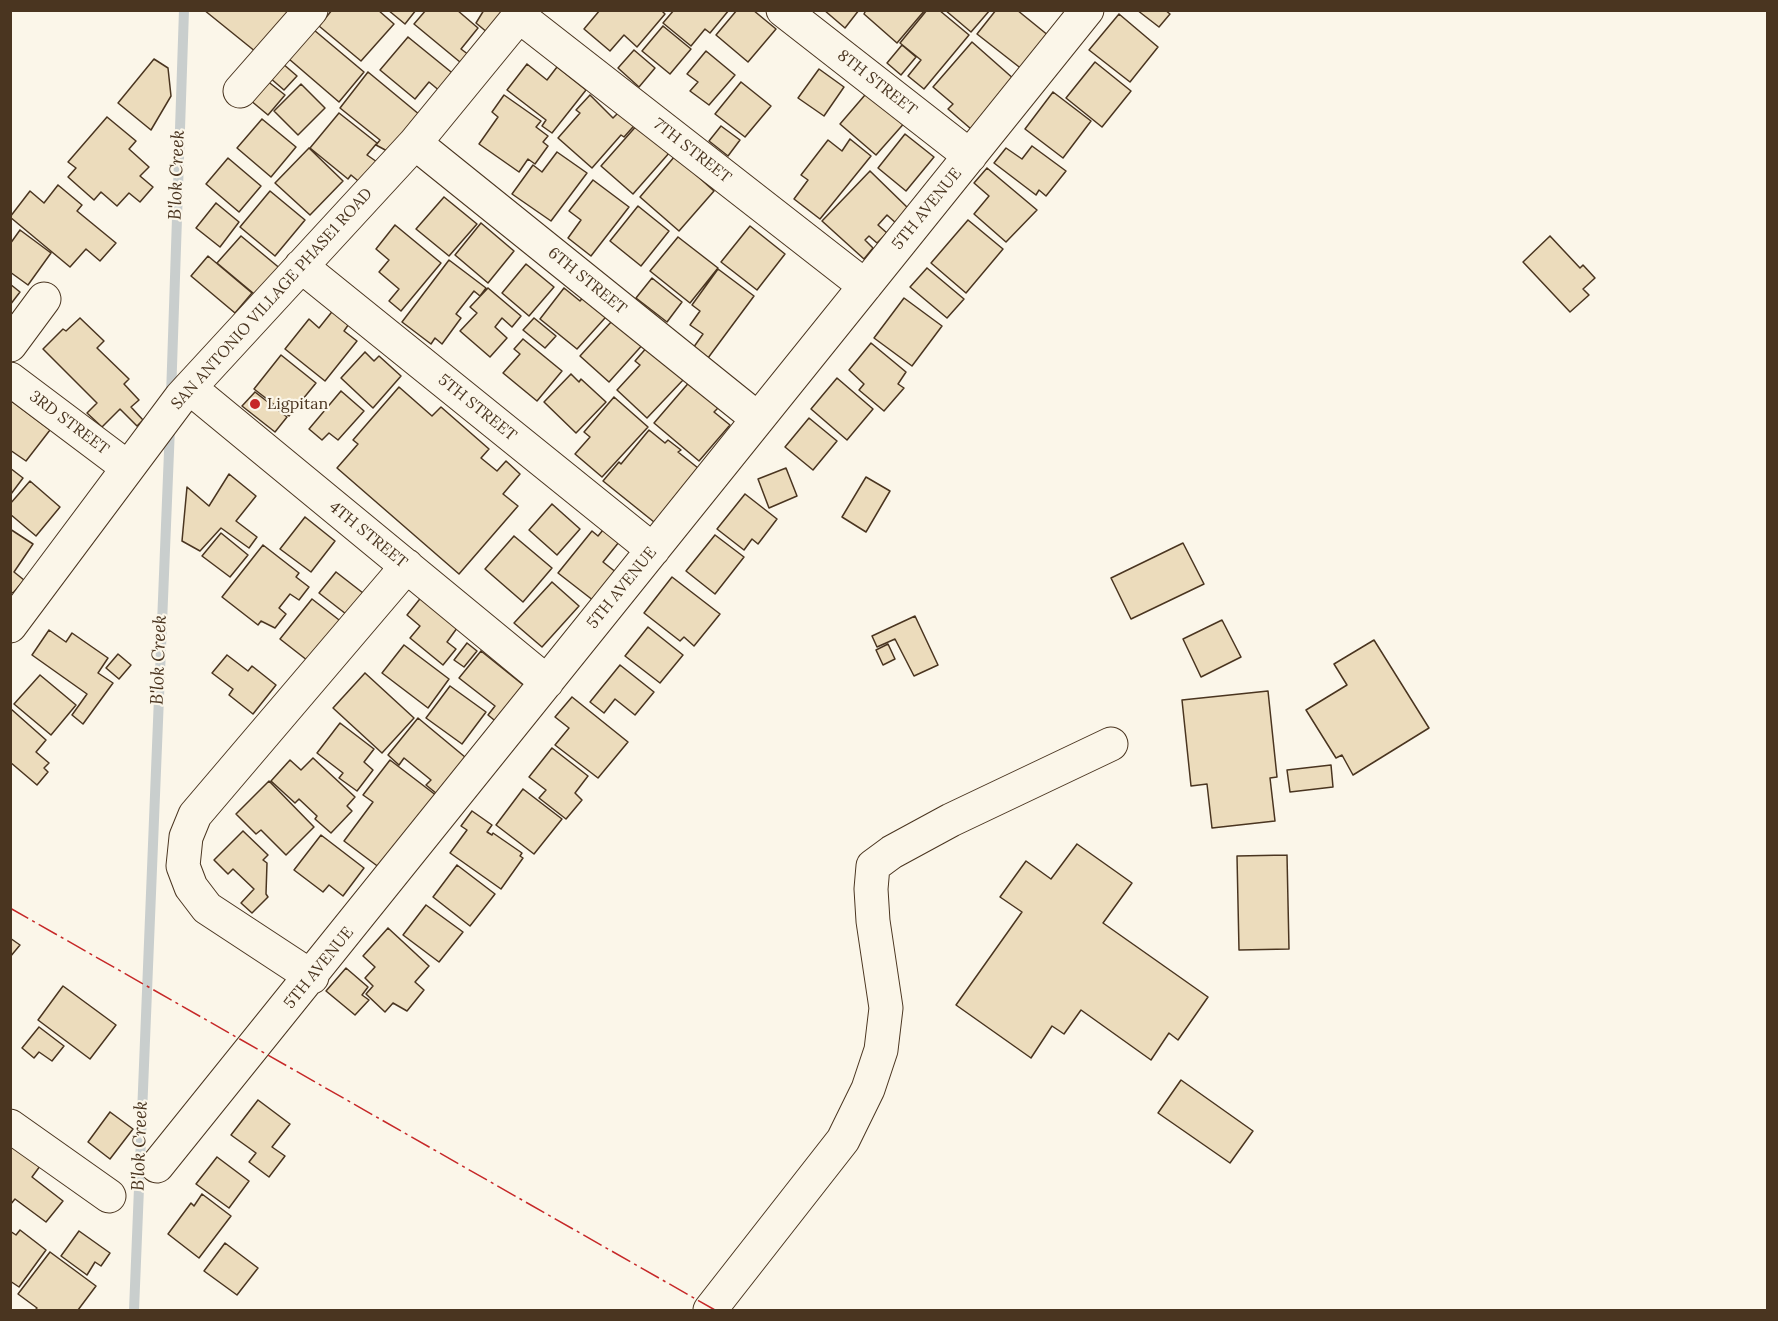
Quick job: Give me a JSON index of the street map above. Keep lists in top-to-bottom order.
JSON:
{
  "streets": {
    "street": [
      "8TH STREET",
      "7TH STREET",
      "5TH AVENUE",
      "6TH STREET",
      "SAN ANTONIO VILLAGE PHASE1 ROAD",
      "5TH STREET",
      "3RD STREET",
      "4TH STREET"
    ]
  },
  "crossings": [
    ["8TH STREET", "5TH AVENUE"],
    ["7TH STREET", "5TH AVENUE"],
    ["7TH STREET", "SAN ANTONIO VILLAGE PHASE1 ROAD"],
    ["5TH AVENUE", "6TH STREET"],
    ["5TH AVENUE", "5TH STREET"],
    ["5TH AVENUE", "4TH STREET"],
    ["6TH STREET", "SAN ANTONIO VILLAGE PHASE1 ROAD"],
    ["SAN ANTONIO VILLAGE PHASE1 ROAD", "5TH STREET"],
    ["SAN ANTONIO VILLAGE PHASE1 ROAD", "3RD STREET"],
    ["SAN ANTONIO VILLAGE PHASE1 ROAD", "4TH STREET"]
  ],
  "water": ["B'lok Creek"],
  "places": ["Ligpitan"]
}
